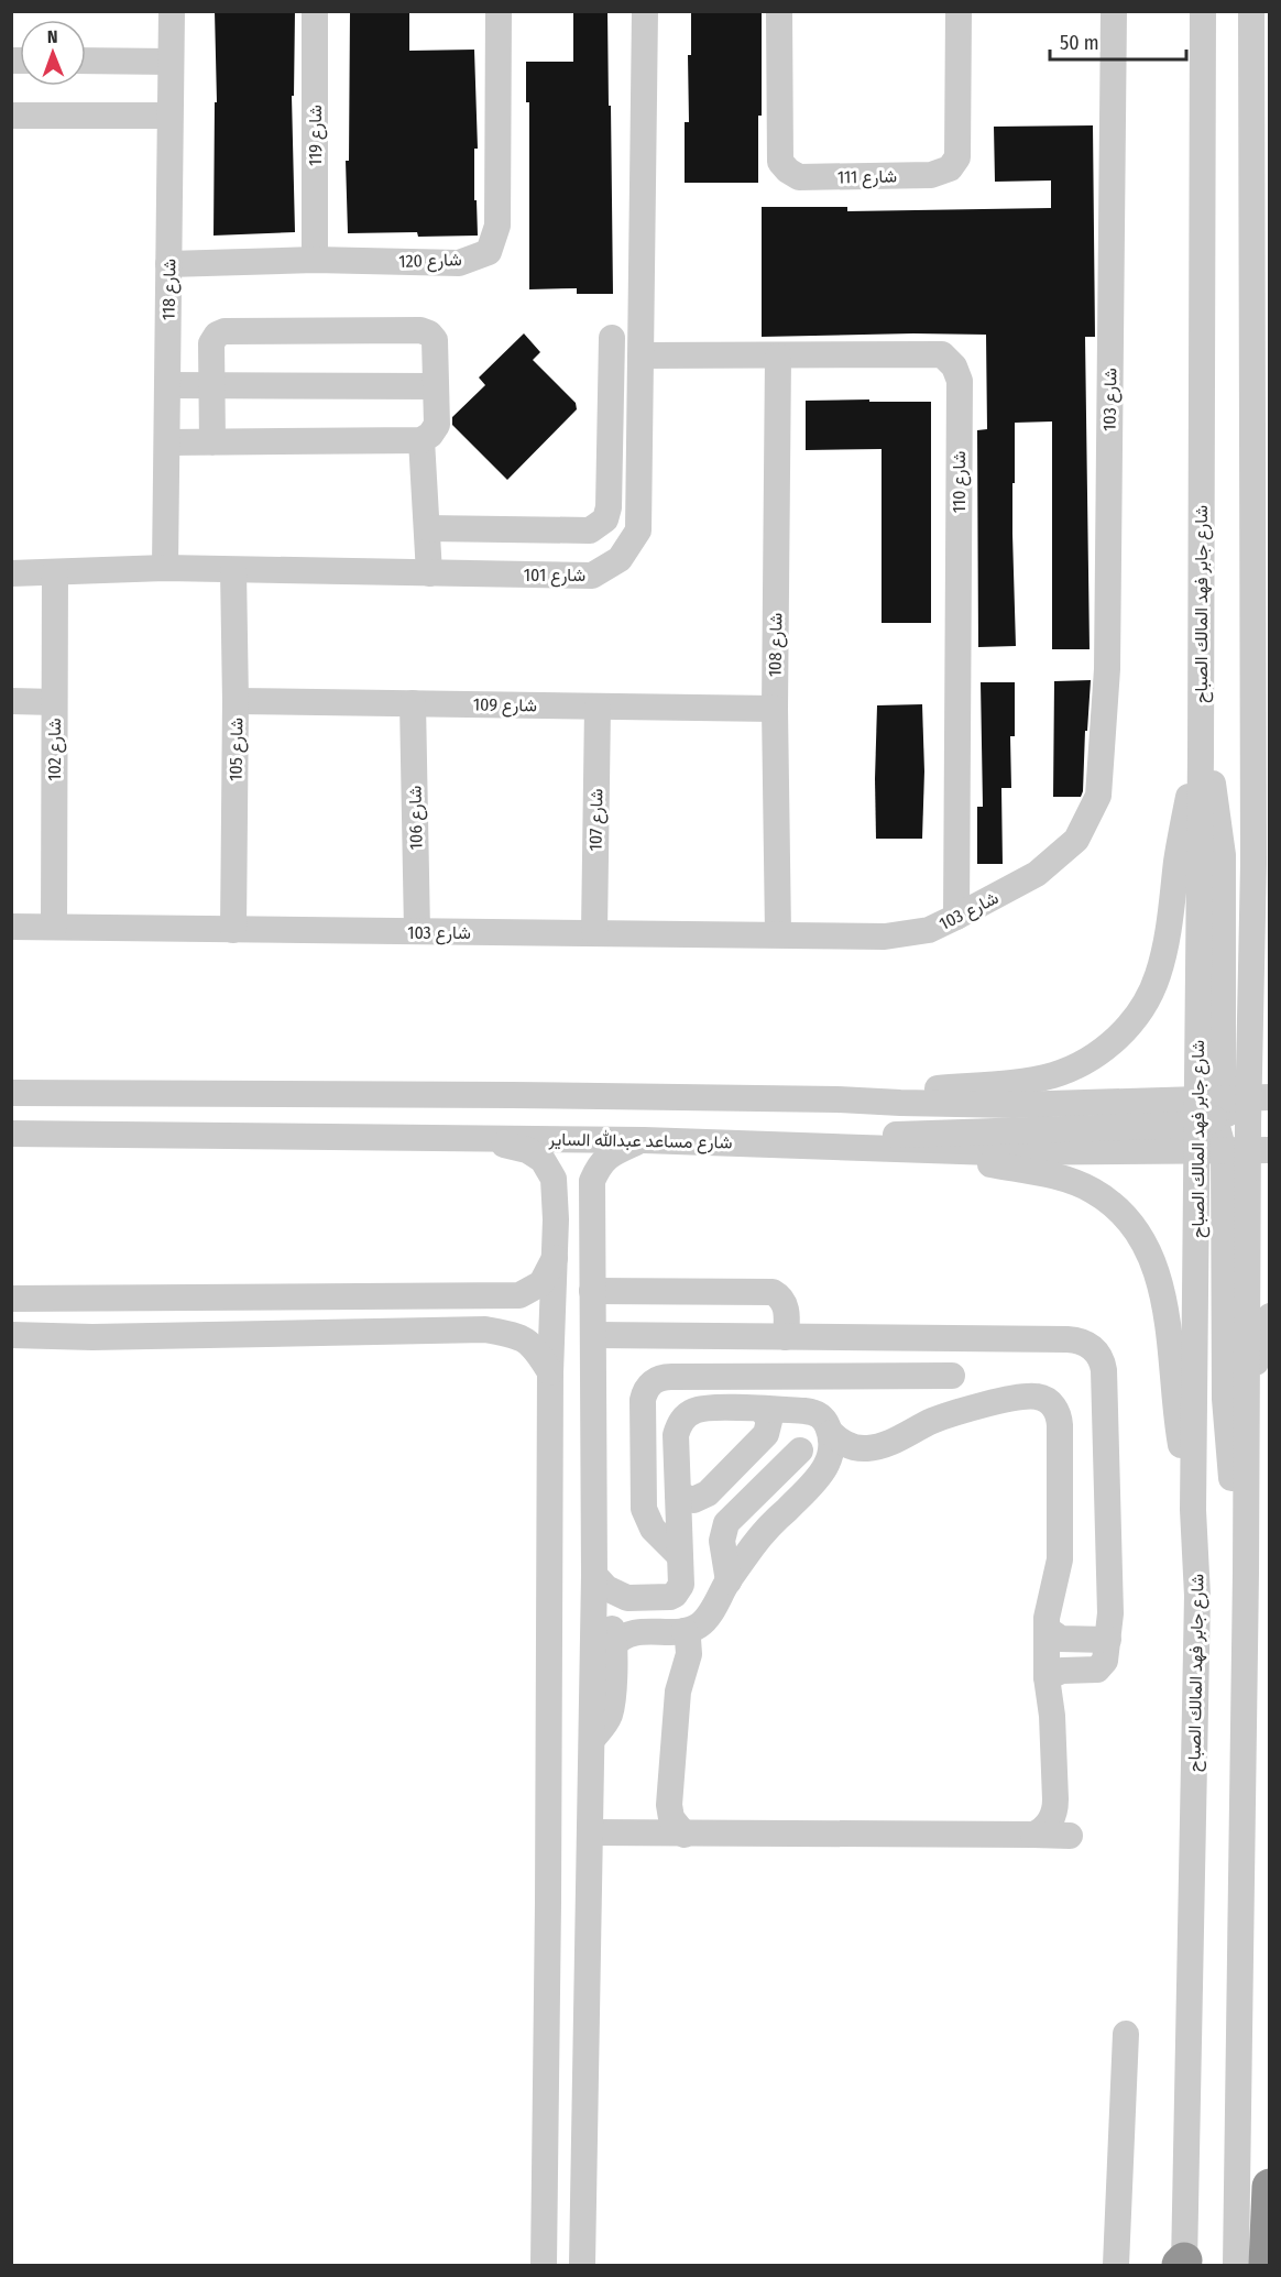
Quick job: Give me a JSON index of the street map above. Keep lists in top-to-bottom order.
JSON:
{
  "streets": {
    "street": [
      "شارع 119",
      "شارع 111",
      "شارع 120",
      "شارع 118",
      "شارع 103",
      "شارع 110",
      "شارع 101",
      "شارع جابر فهد المالك الصباح",
      "شارع 108",
      "شارع 109",
      "شارع 102",
      "شارع 105",
      "شارع 106",
      "شارع 107",
      "شارع مساعد عبدالله الساير"
    ]
  },
  "crossings": [
    ["شارع 119", "شارع 120"],
    ["شارع 120", "شارع 118"],
    ["شارع 118", "شارع 101"],
    ["شارع 103", "شارع 110"],
    ["شارع 103", "شارع 108"],
    ["شارع 103", "شارع 102"],
    ["شارع 103", "شارع 105"],
    ["شارع 103", "شارع 106"],
    ["شارع 103", "شارع 107"],
    ["شارع 110", "شارع 101"],
    ["شارع 110", "شارع 108"],
    ["شارع 101", "شارع 102"],
    ["شارع 101", "شارع 105"],
    ["شارع جابر فهد المالك الصباح", "شارع مساعد عبدالله الساير"],
    ["شارع 108", "شارع 109"],
    ["شارع 109", "شارع 105"],
    ["شارع 109", "شارع 106"],
    ["شارع 109", "شارع 107"]
  ],
  "scale_bar": "50 m",
  "north": "top"
}
